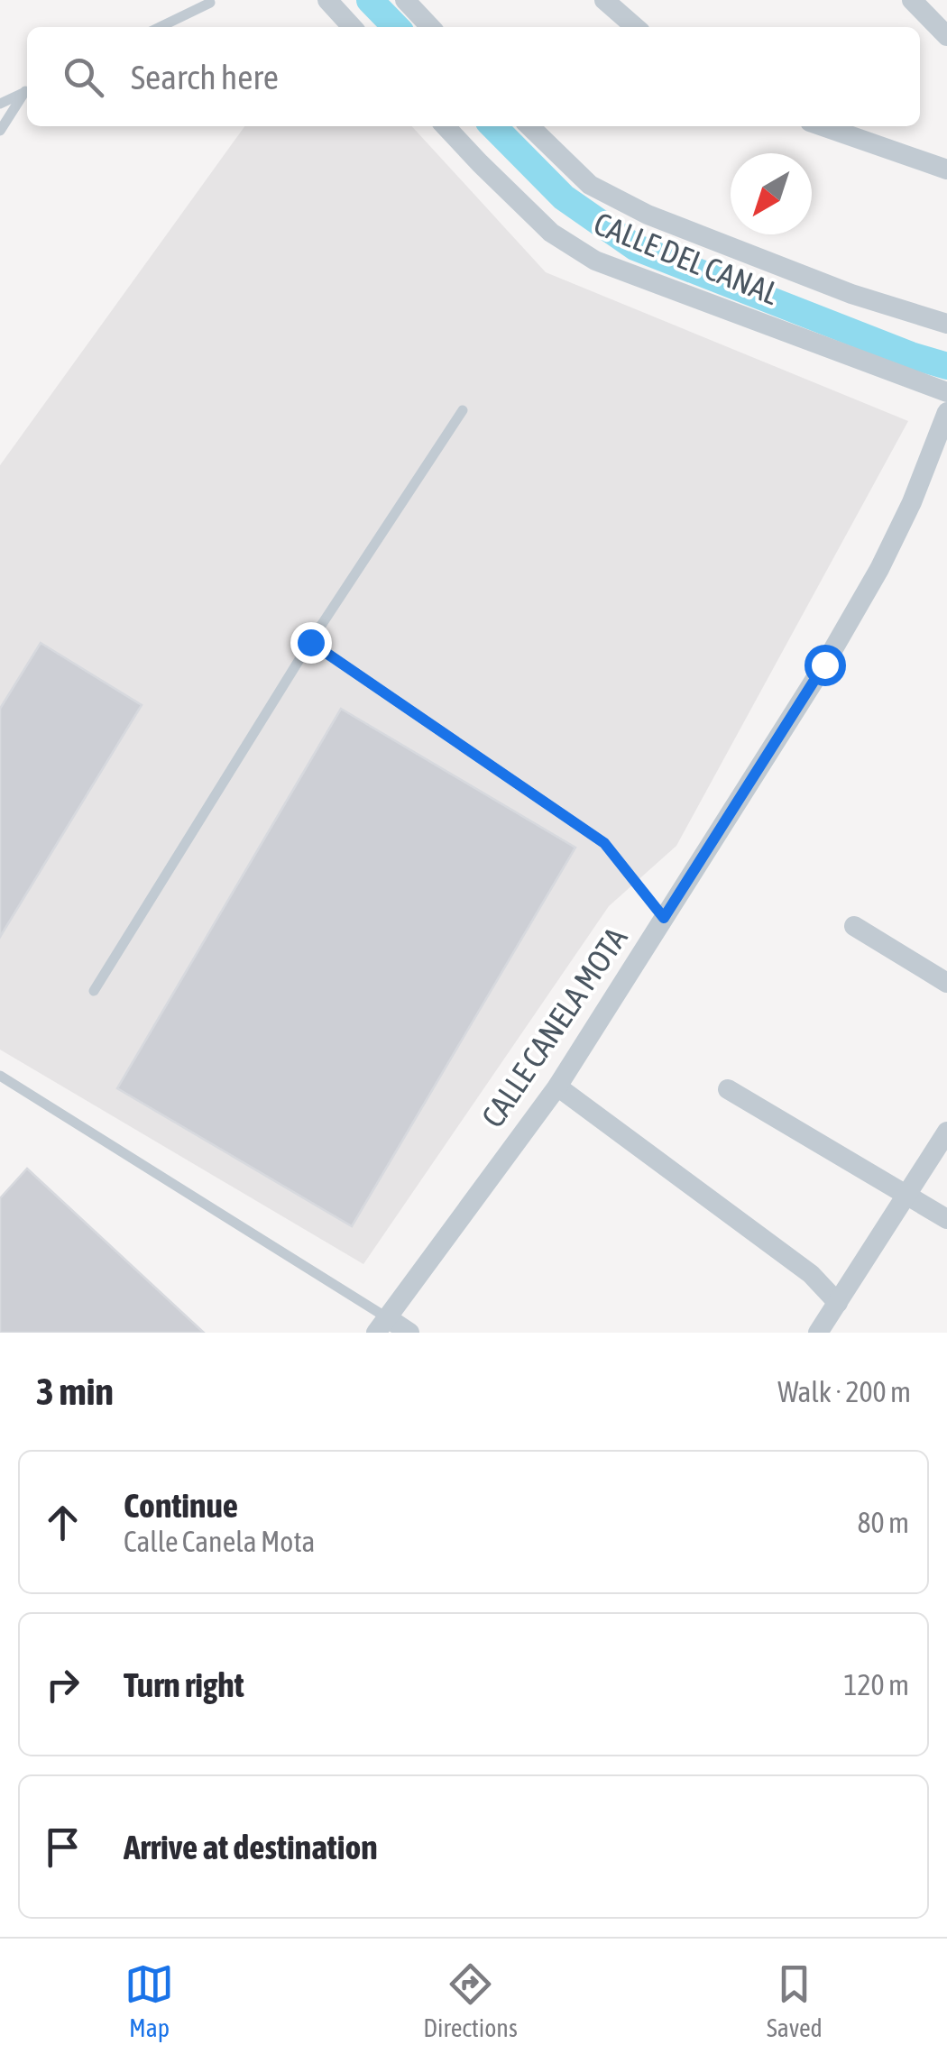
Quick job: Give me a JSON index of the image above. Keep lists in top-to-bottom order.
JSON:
{
  "streets": {
    "street": ["CALLE DEL CANAL", "CALLE CANELA MOTA"]
  },
  "north": "bottom left",
  "page": {
    "search": "Search here",
    "heading": ["3 min", "Walk · 200 m"],
    "list": [
      ["Continue", "Calle Canela Mota", "80 m"],
      ["Turn right", "120 m"],
      "Arrive at destination"
    ],
    "nav": ["Map", "Directions", "Saved"]
  }
}
